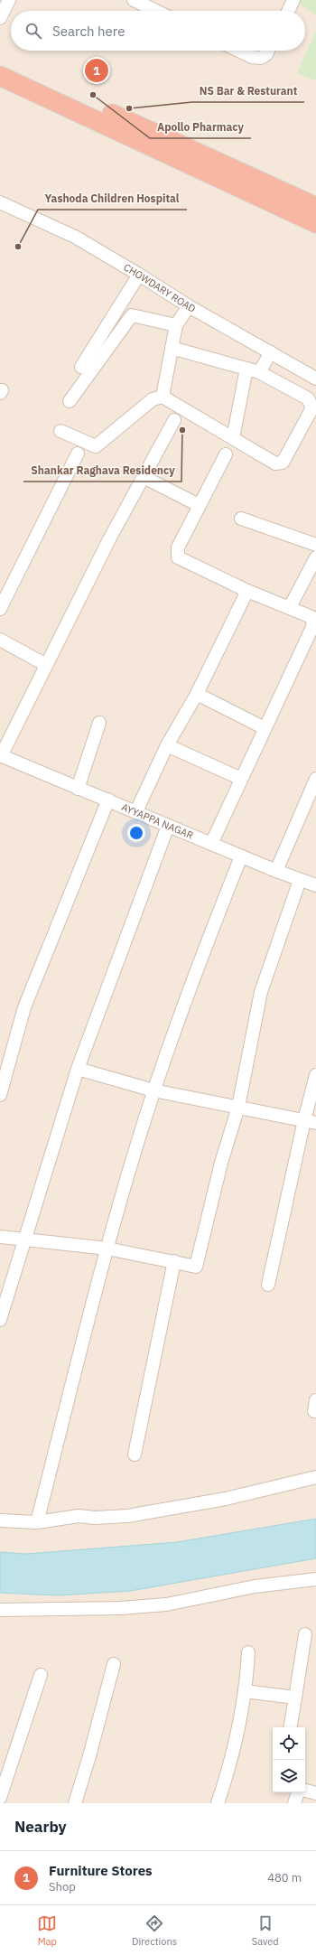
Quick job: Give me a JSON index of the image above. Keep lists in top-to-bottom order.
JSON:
{
  "streets": {
    "street": ["CHOWDARY ROAD", "AYYAPPA NAGAR"]
  },
  "places": [
    "Apollo Pharmacy",
    "NS Bar & Resturant",
    "Yashoda Children Hospital",
    "Shankar Raghava Residency"
  ],
  "page": {
    "search": "Search here",
    "pins": "1",
    "heading": "Nearby",
    "list": [
      {
        "mark": "1",
        "name": "Furniture Stores",
        "note": "Shop",
        "value": "480 m"
      }
    ],
    "nav": ["Map", "Directions", "Saved"]
  }
}
